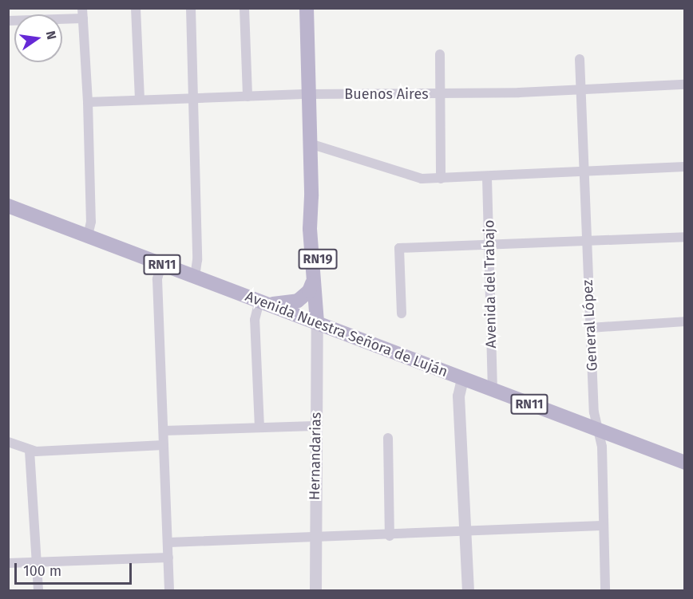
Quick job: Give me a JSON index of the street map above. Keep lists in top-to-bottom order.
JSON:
{
  "streets": {
    "main road": ["RN19", "RN11", "Avenida Nuestra Señora de Luján"],
    "street": [
      "Buenos Aires",
      "Avenida del Trabajo",
      "General López",
      "Hernandarias"
    ]
  },
  "crossings": [
    ["Buenos Aires", "RN19"],
    ["Buenos Aires", "General López"],
    ["RN19", "Avenida Nuestra Señora de Luján"],
    ["RN19", "Hernandarias"],
    ["Avenida del Trabajo", "Avenida Nuestra Señora de Luján"],
    ["General López", "Avenida Nuestra Señora de Luján"],
    ["Avenida Nuestra Señora de Luján", "Hernandarias"]
  ],
  "scale_bar": "100 m",
  "north": "right"
}
